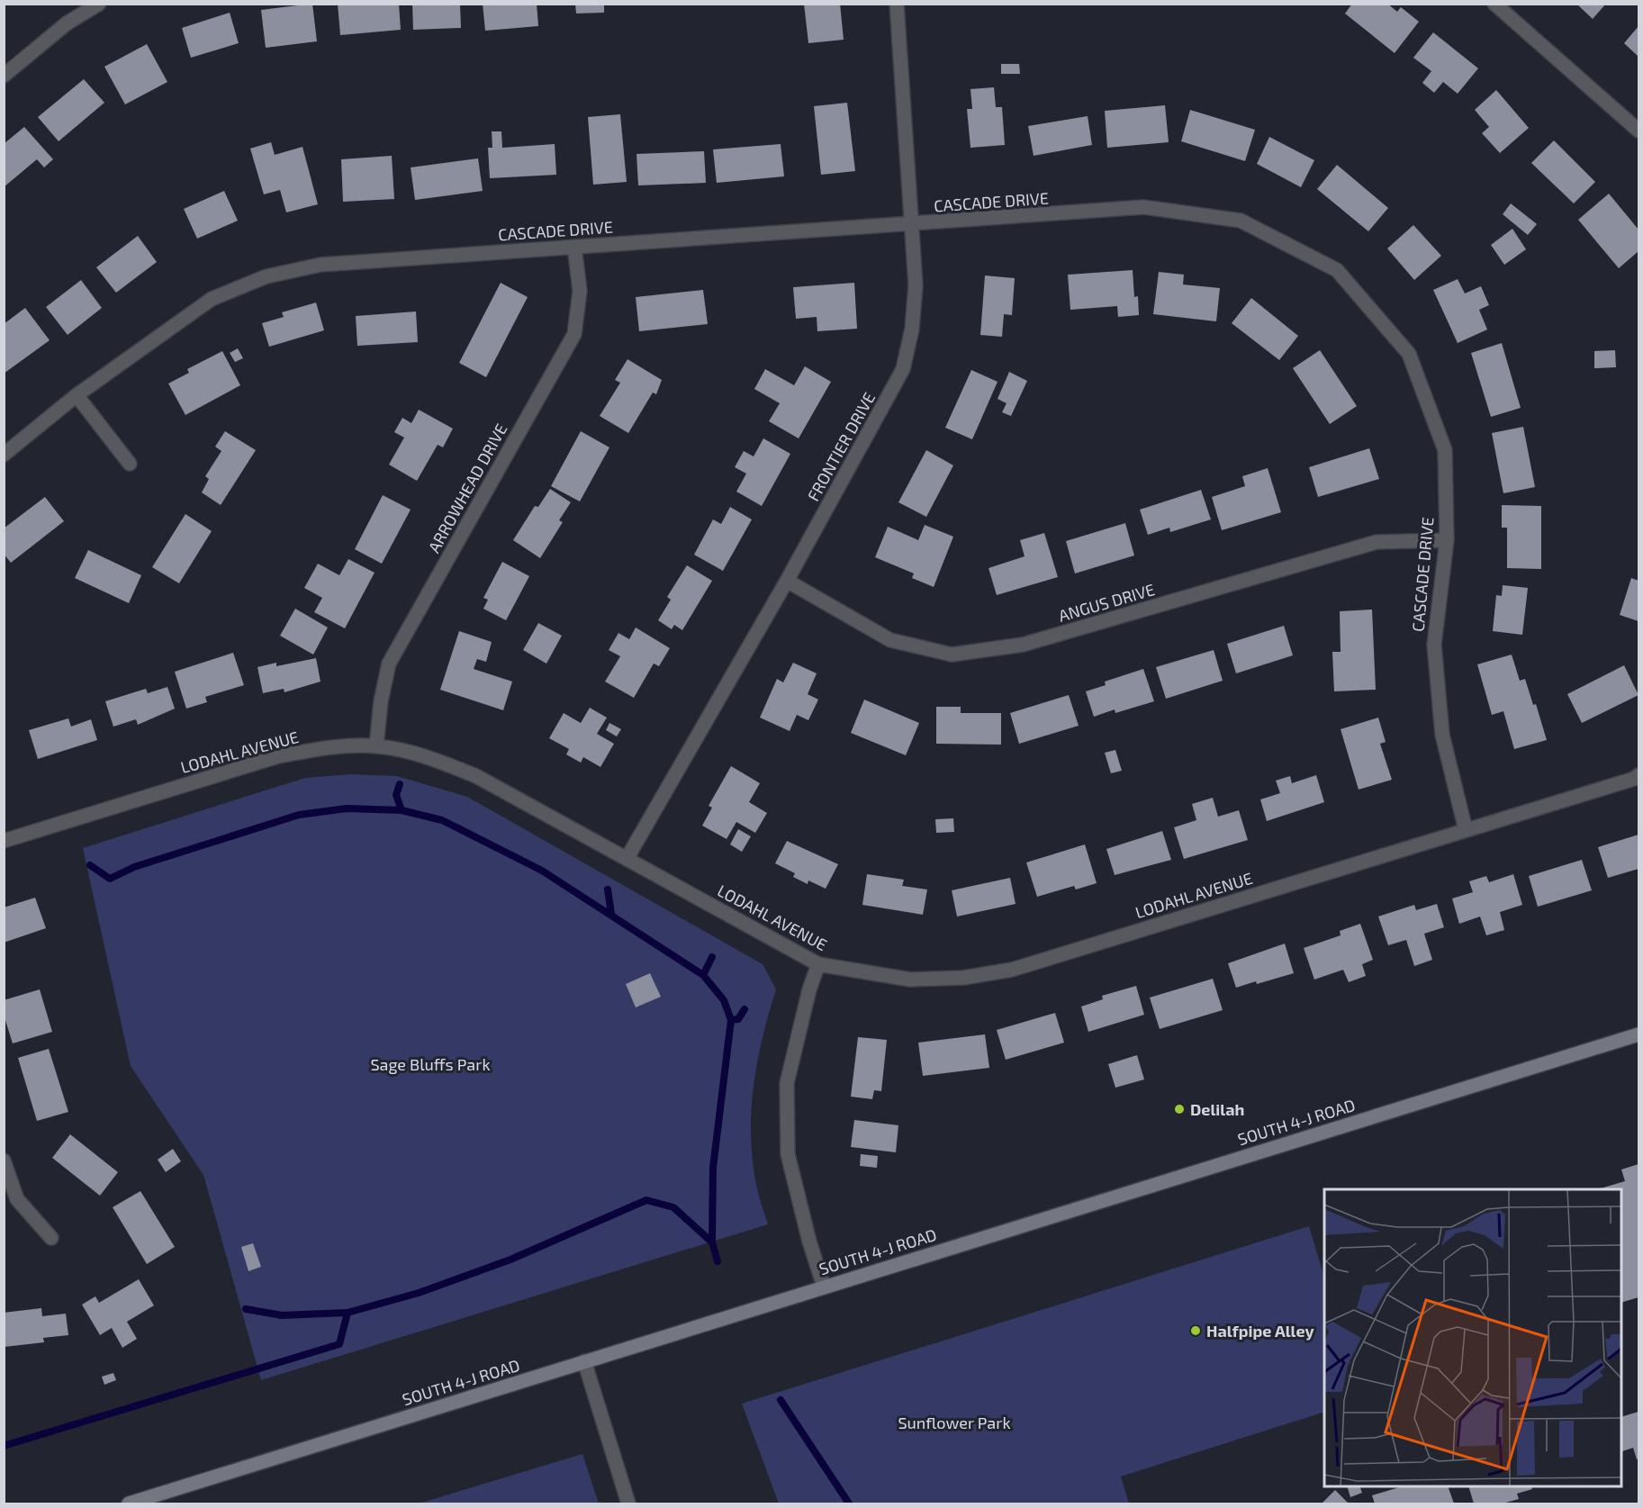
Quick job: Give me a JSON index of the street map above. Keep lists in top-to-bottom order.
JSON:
{
  "streets": {
    "main road": ["SOUTH 4-J ROAD"],
    "street": [
      "CASCADE DRIVE",
      "FRONTIER DRIVE",
      "ARROWHEAD DRIVE",
      "ANGUS DRIVE",
      "LODAHL AVENUE"
    ]
  },
  "crossings": [
    ["CASCADE DRIVE", "FRONTIER DRIVE"],
    ["CASCADE DRIVE", "ARROWHEAD DRIVE"],
    ["CASCADE DRIVE", "ANGUS DRIVE"],
    ["CASCADE DRIVE", "LODAHL AVENUE"],
    ["FRONTIER DRIVE", "ANGUS DRIVE"],
    ["FRONTIER DRIVE", "LODAHL AVENUE"],
    ["ARROWHEAD DRIVE", "LODAHL AVENUE"]
  ],
  "parks": ["Sage Bluffs Park", "Sunflower Park"],
  "places": ["Delilah", "Halfpipe Alley"]
}
